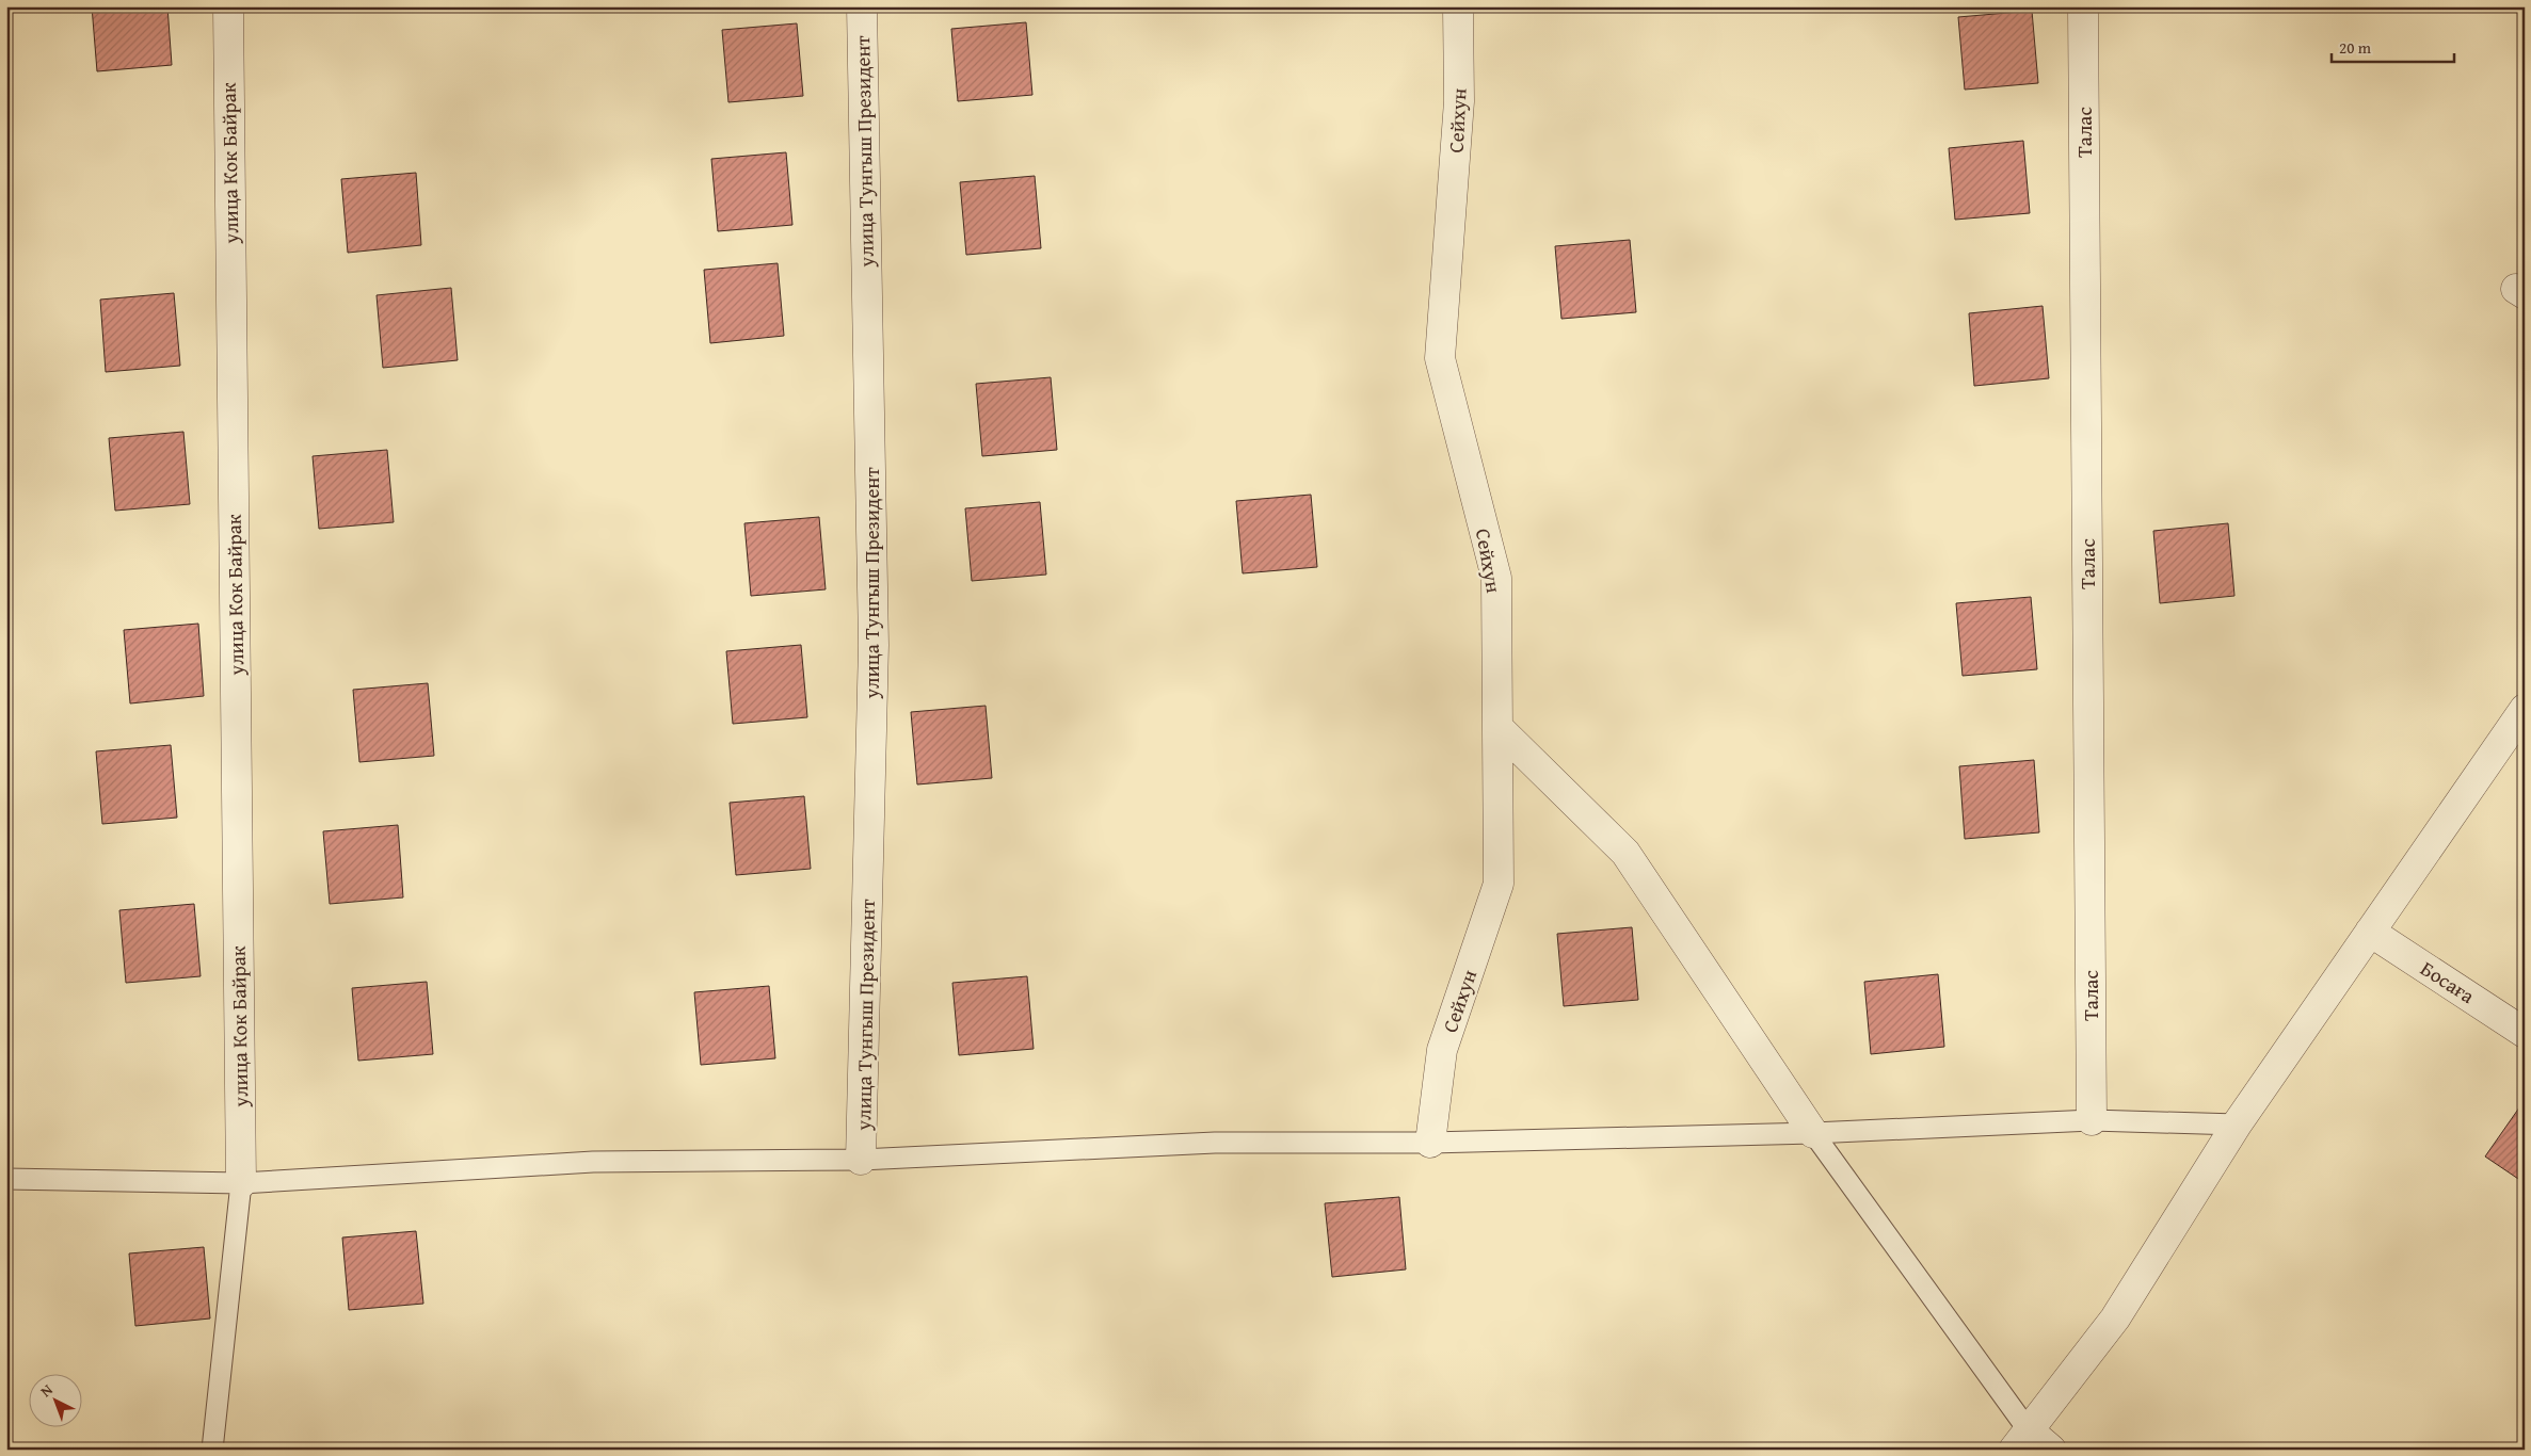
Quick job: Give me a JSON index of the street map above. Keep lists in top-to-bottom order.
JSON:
{
  "streets": {
    "street": [
      "Сейхун",
      "Талас",
      "улица Тунгыш Президент",
      "улица Кок Байрак",
      "Босаға"
    ]
  },
  "scale_bar": "20 m",
  "north": "top left"
}
